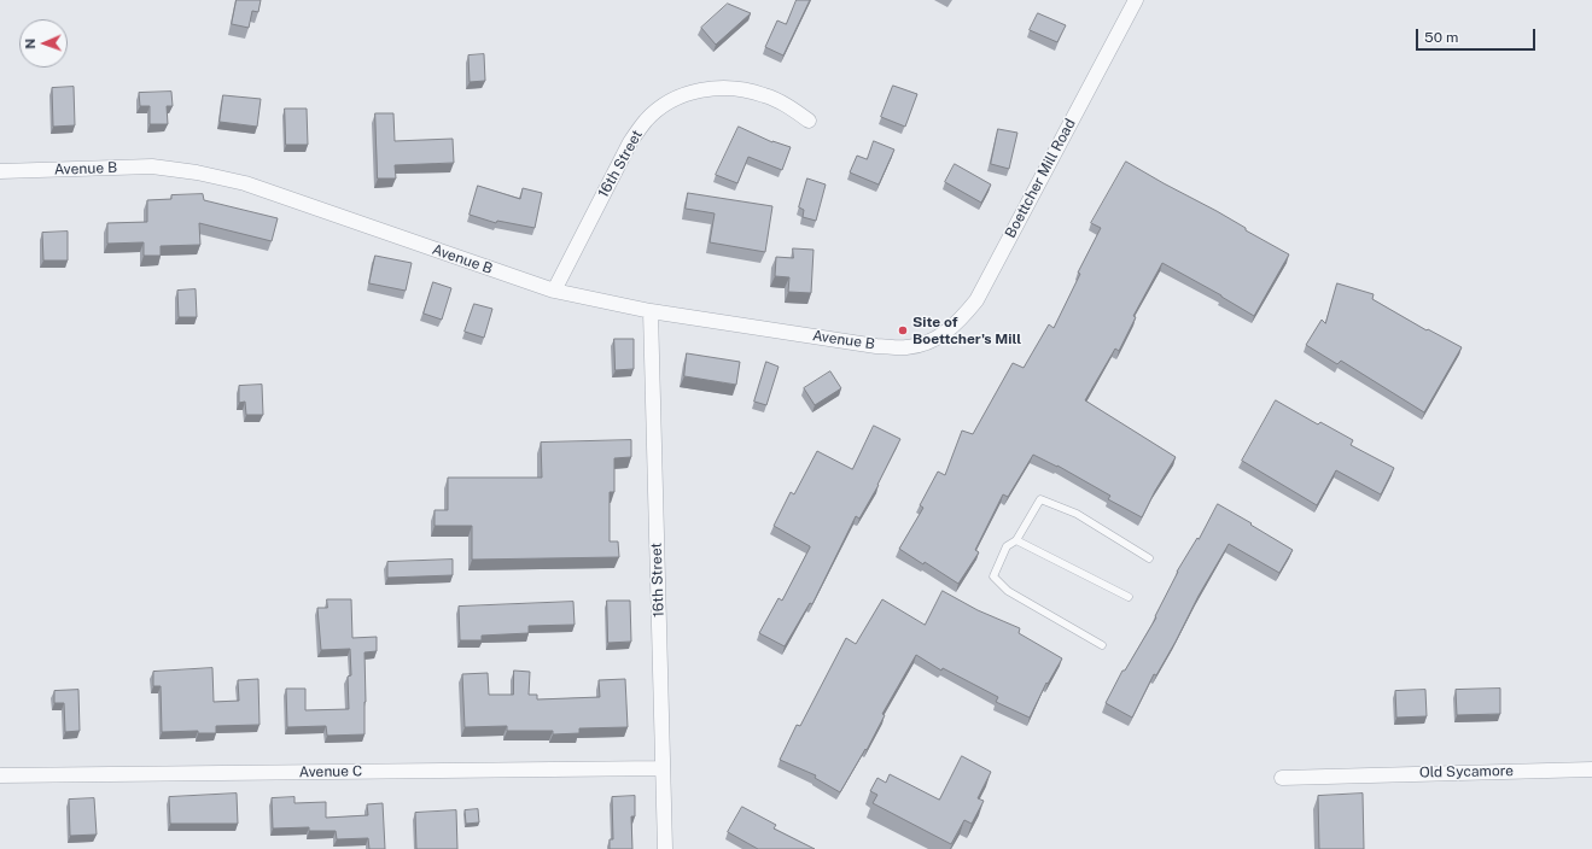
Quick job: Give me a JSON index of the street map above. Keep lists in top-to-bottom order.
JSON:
{
  "streets": {
    "street": [
      "16th Street",
      "Avenue B",
      "Boettcher Mill Road",
      "Avenue C",
      "Old Sycamore"
    ]
  },
  "crossings": [
    ["16th Street", "Avenue B"],
    ["16th Street", "Avenue C"],
    ["Avenue B", "Boettcher Mill Road"]
  ],
  "places": ["Site of Boettcher's Mill"],
  "scale_bar": "50 m",
  "north": "left"
}
